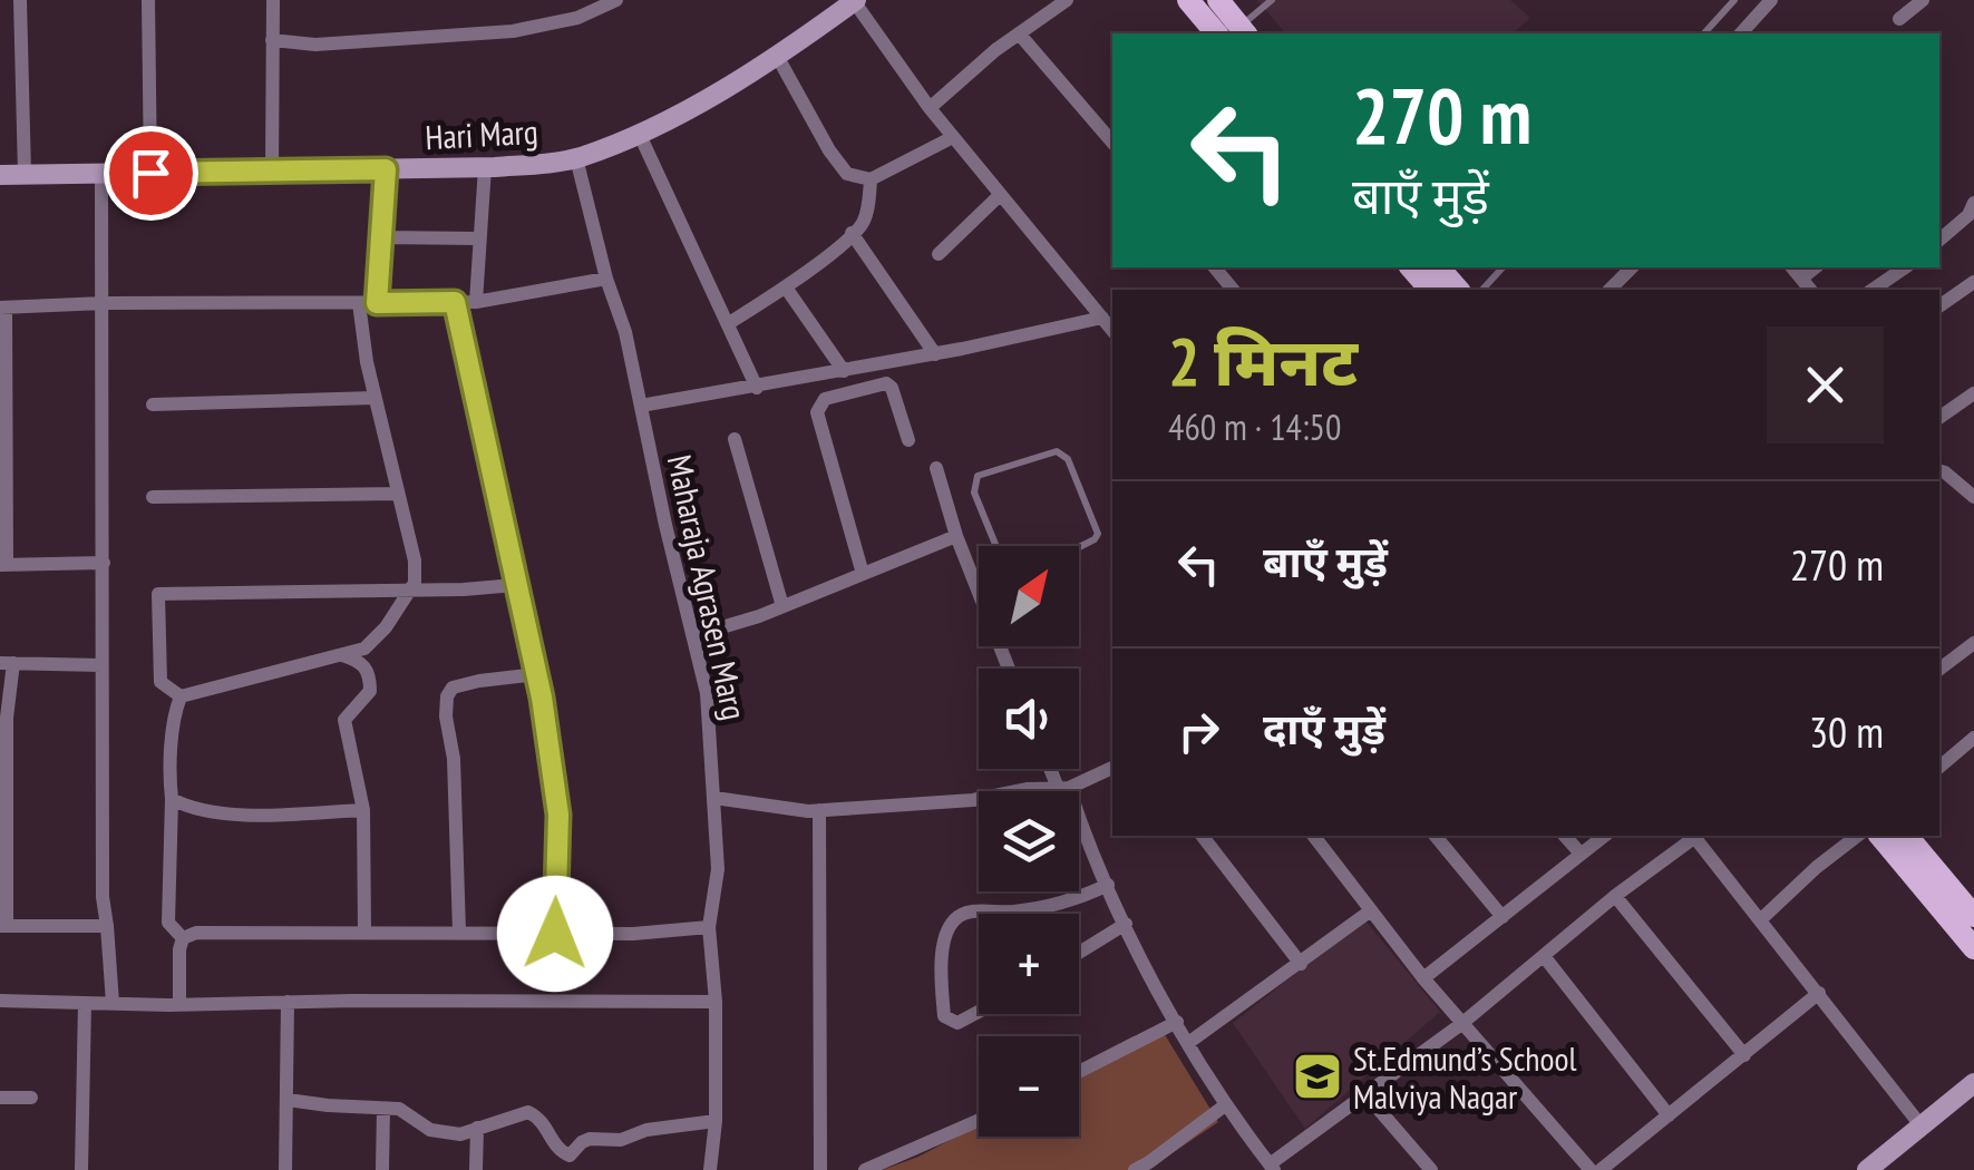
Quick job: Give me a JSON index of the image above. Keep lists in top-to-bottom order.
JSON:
{
  "streets": {
    "street": ["Hari Marg", "Maharaja Agrasen Marg"]
  },
  "crossings": [
    ["Hari Marg", "Maharaja Agrasen Marg"]
  ],
  "places": {
    "school or university": ["St.Edmund’s School Malviya Nagar"]
  },
  "north": "top right",
  "page": {
    "turn": ["270 m", "बाएँ मुड़ें"],
    "heading": ["2 मिनट", "460 m · 14:50"],
    "list": [
      {
        "name": "बाएँ मुड़ें",
        "value": "270 m"
      },
      {
        "name": "दाएँ मुड़ें",
        "value": "30 m"
      }
    ],
    "map_buttons": ["+", "−"]
  }
}
